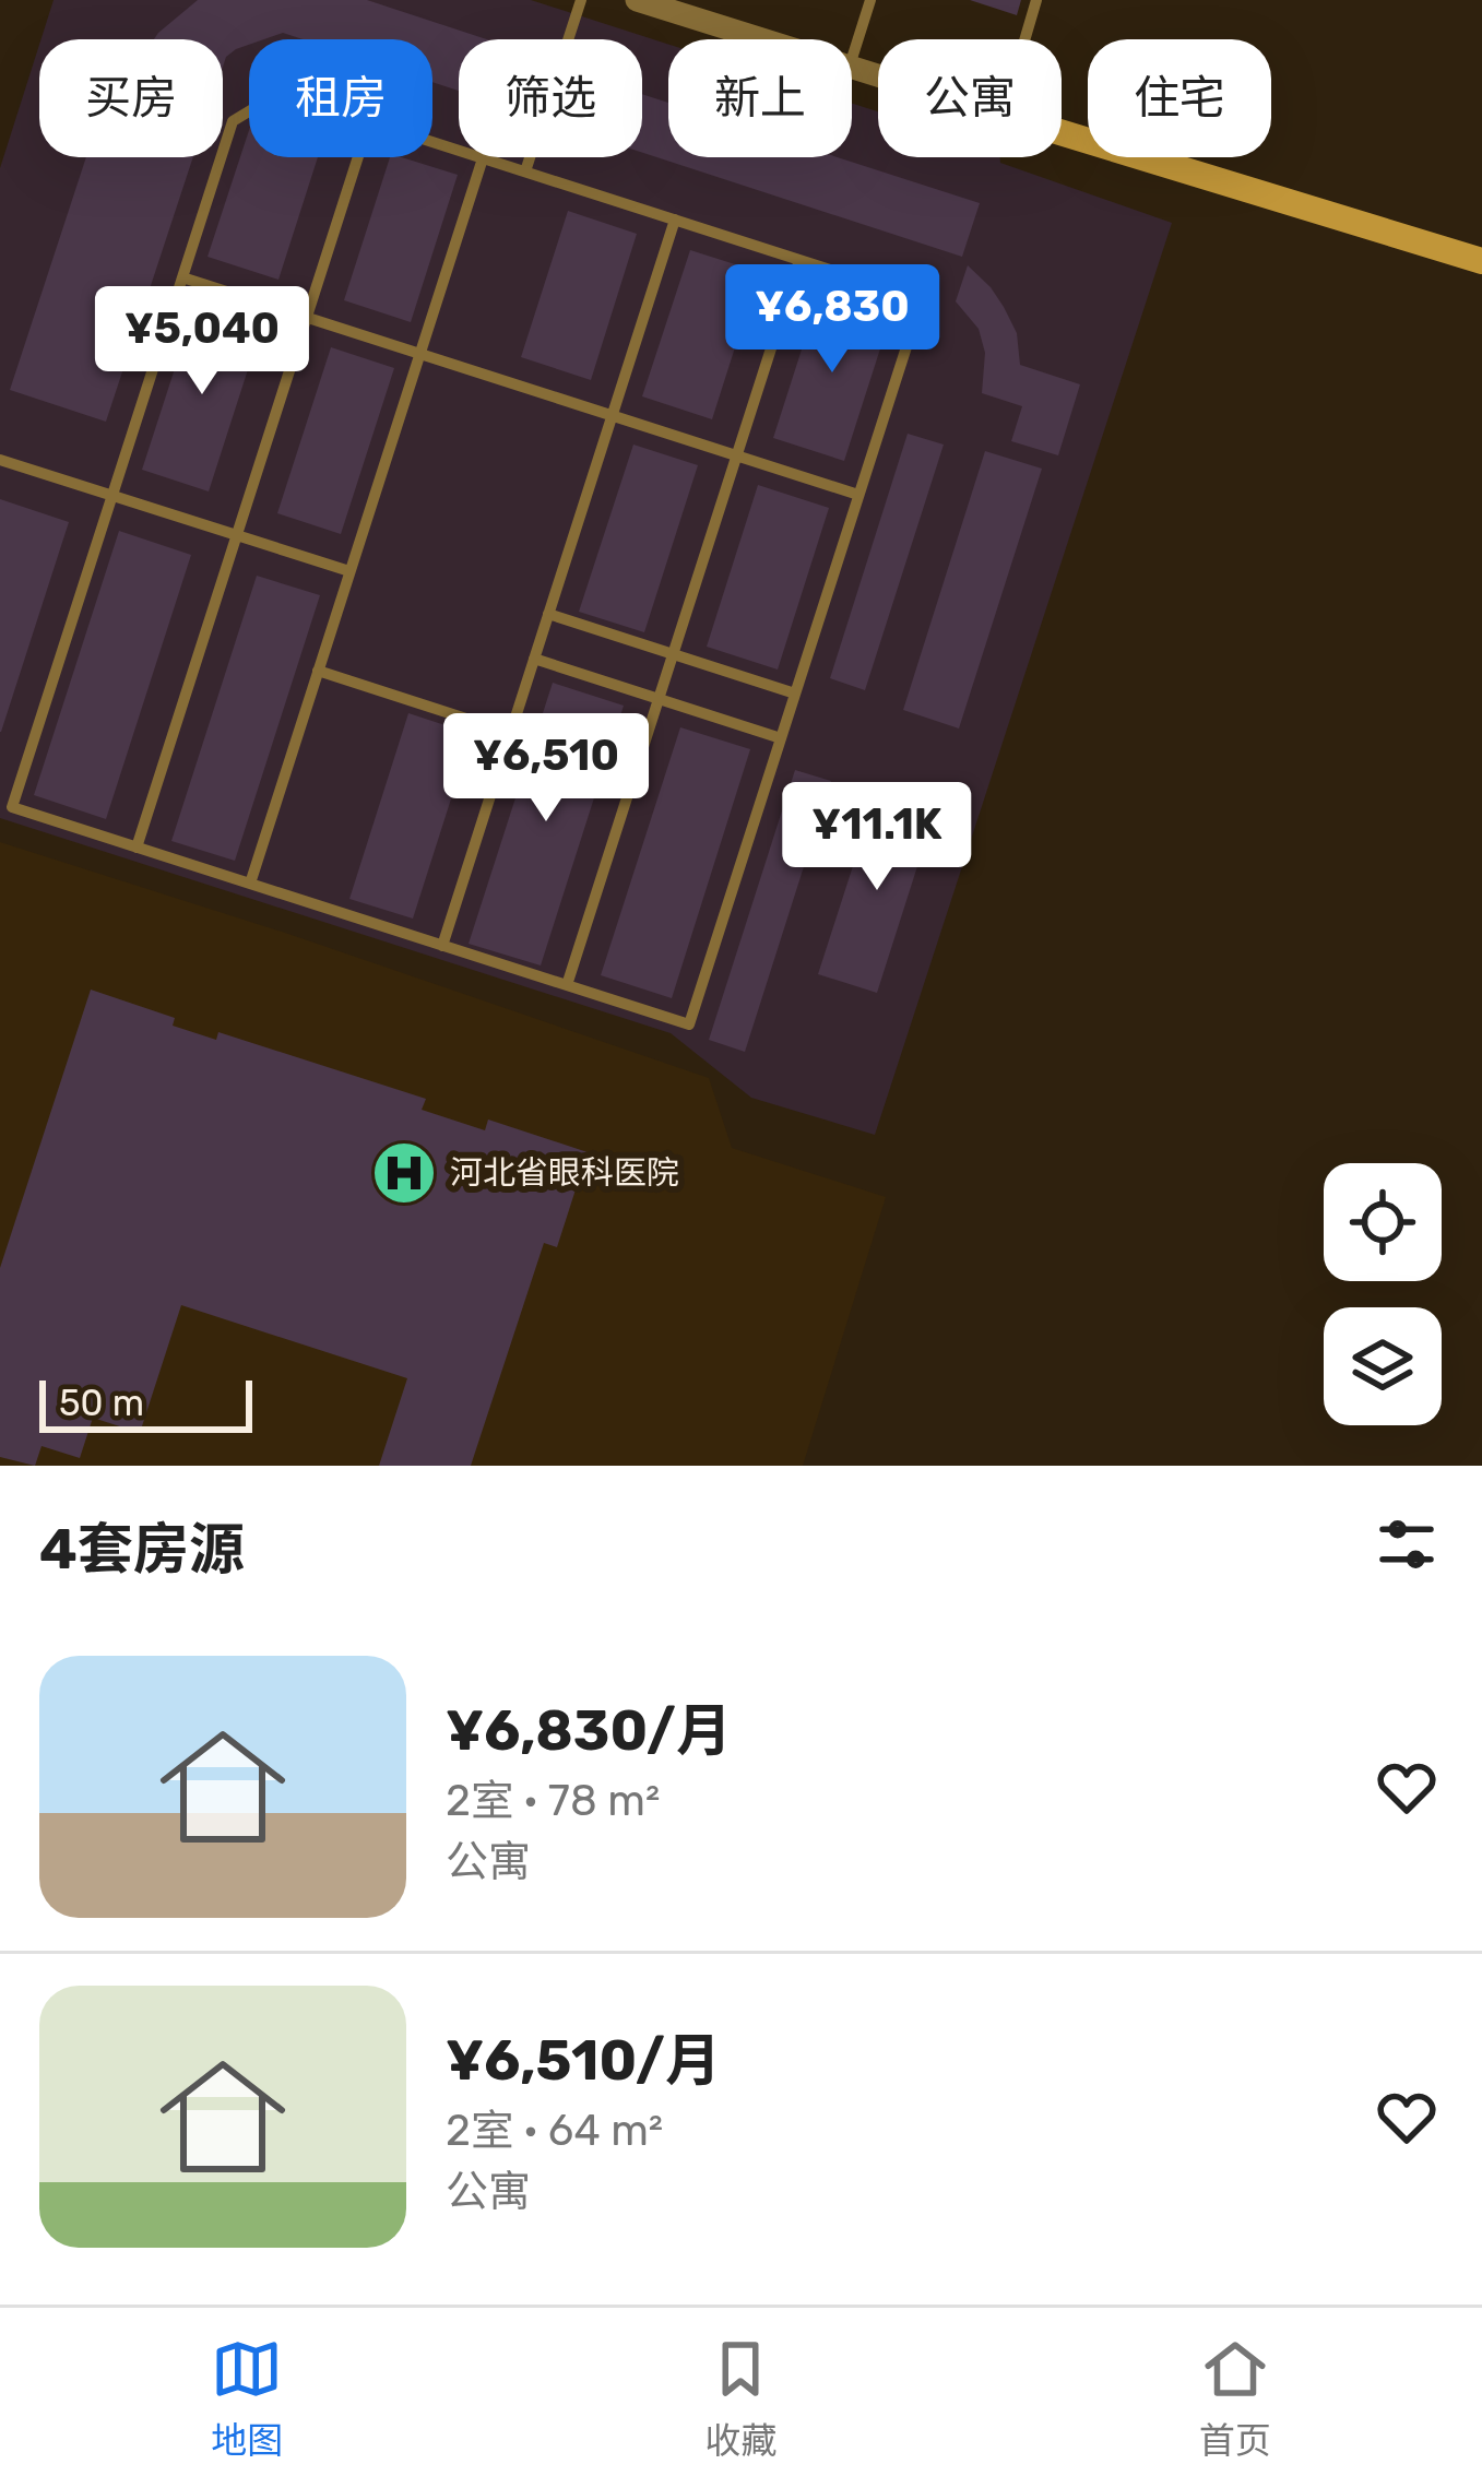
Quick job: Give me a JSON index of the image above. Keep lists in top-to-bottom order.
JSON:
{
  "places": {
    "hospital": ["河北省眼科医院"]
  },
  "scale_bar": "50 m",
  "page": {
    "chip": [
      "买房",
      "租房",
      "筛选",
      "新上",
      "公寓",
      "住宅"
    ],
    "price": [
      "¥6,830",
      "¥5,040",
      "¥6,510",
      "¥11.1K"
    ],
    "scale": "50 m",
    "heading": "4套房源",
    "list": [
      {
        "name": "¥6,830/月",
        "note": "2室 · 78 m² · 公寓"
      },
      {
        "name": "¥6,510/月",
        "note": "2室 · 64 m² · 公寓"
      }
    ],
    "tabs": ["地图", "收藏", "首页"]
  }
}
